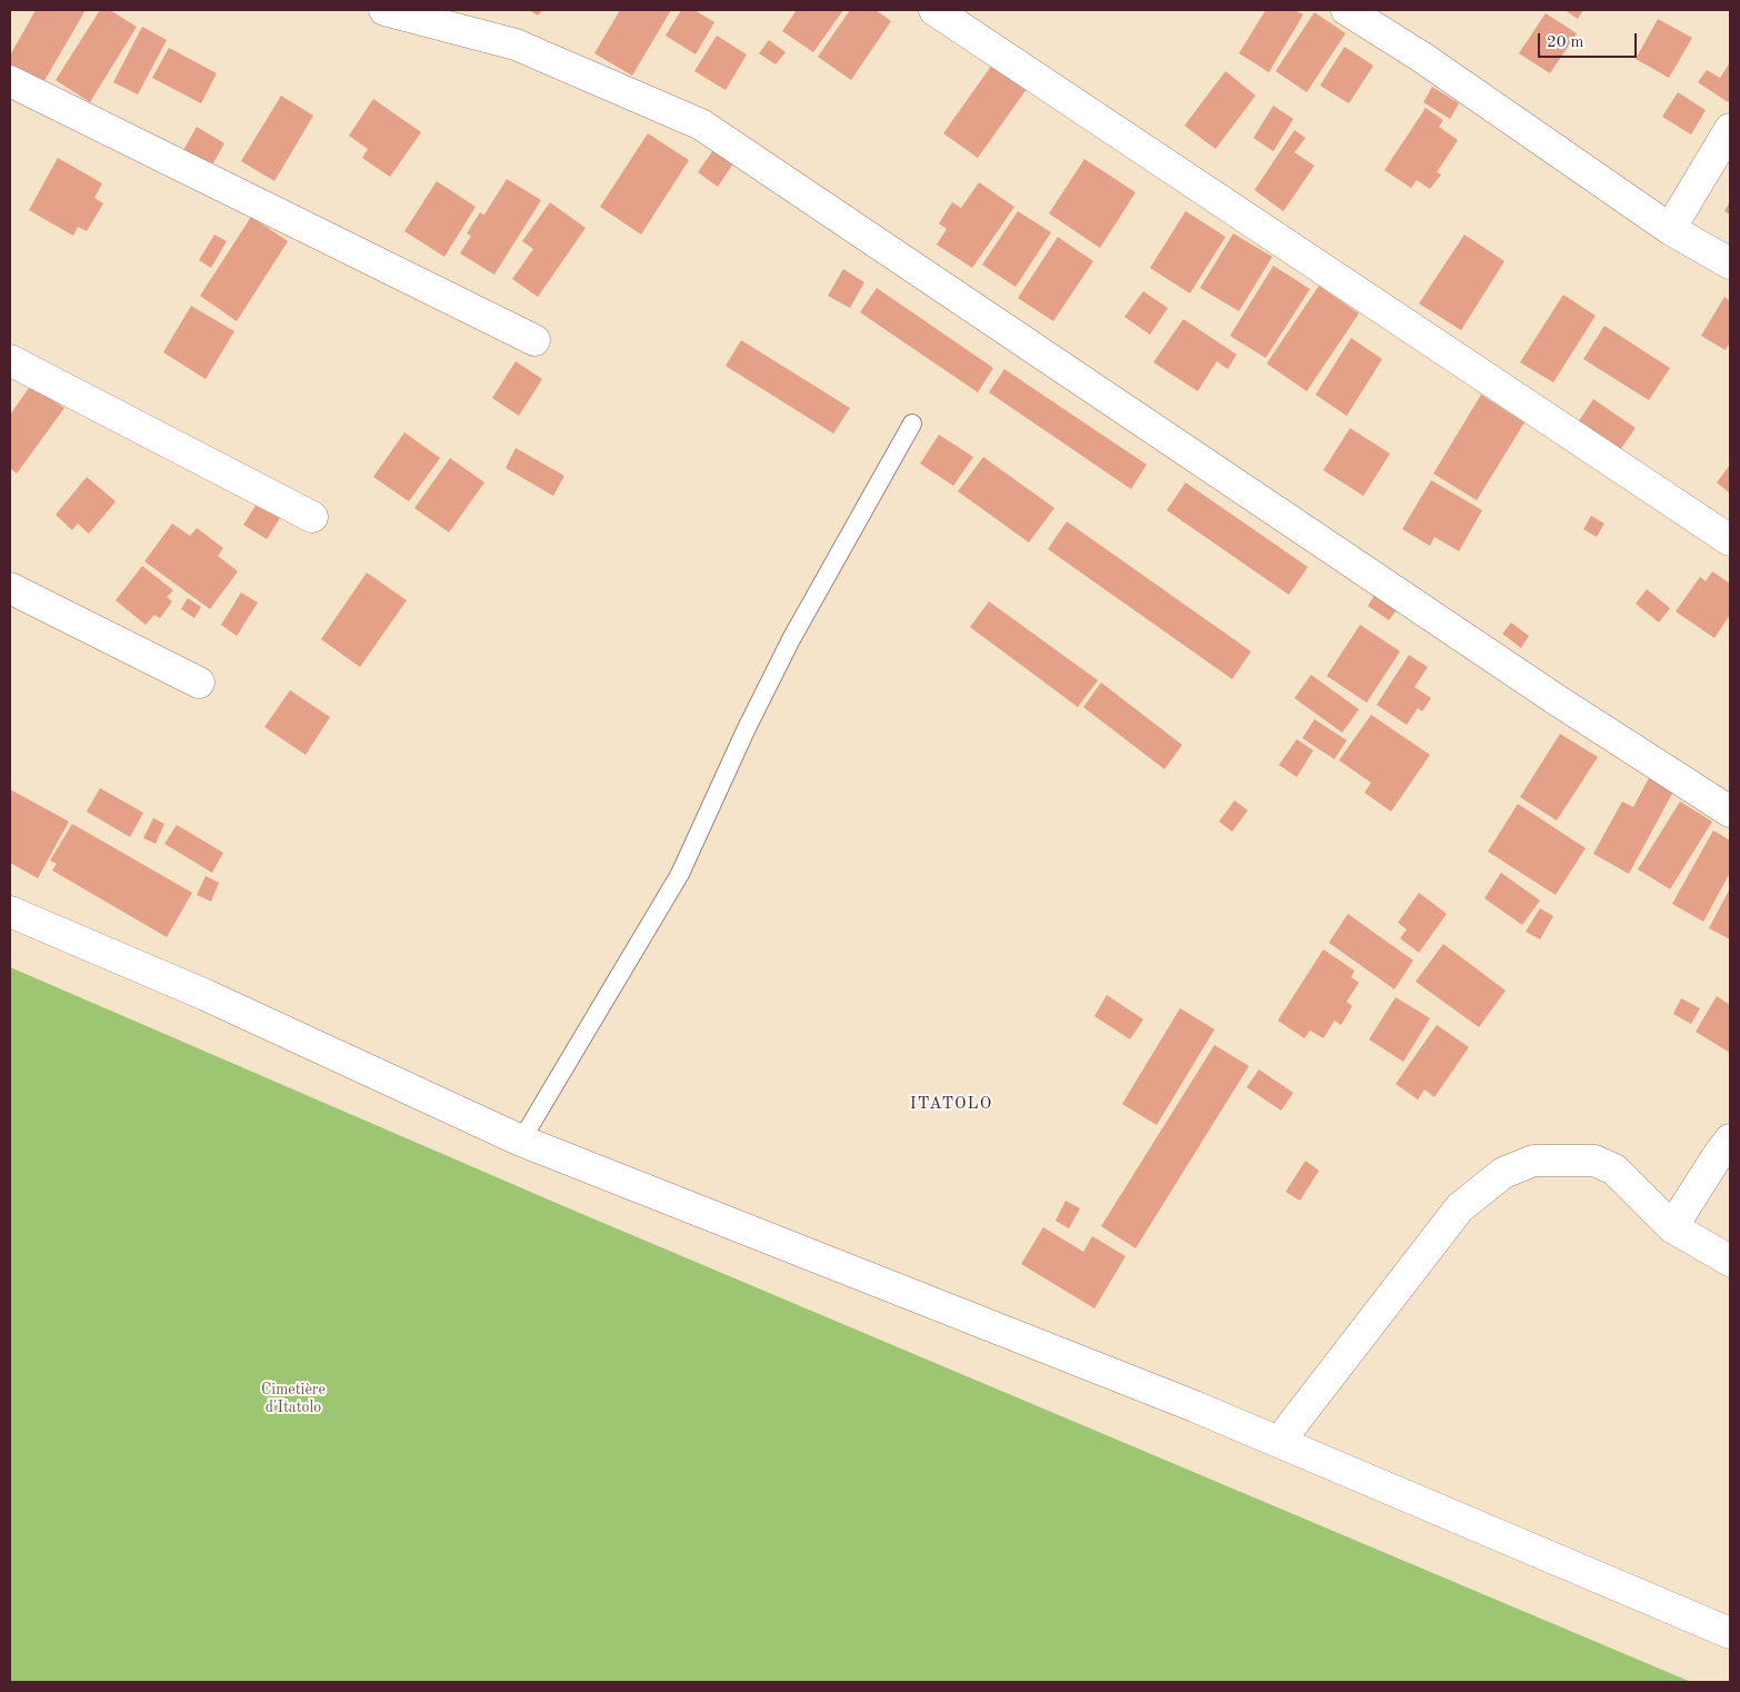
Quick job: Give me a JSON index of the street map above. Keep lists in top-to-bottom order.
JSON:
{
  "districts": ["ITATOLO"],
  "parks": ["Cimetière d'Itatolo"],
  "scale_bar": "20 m"
}
